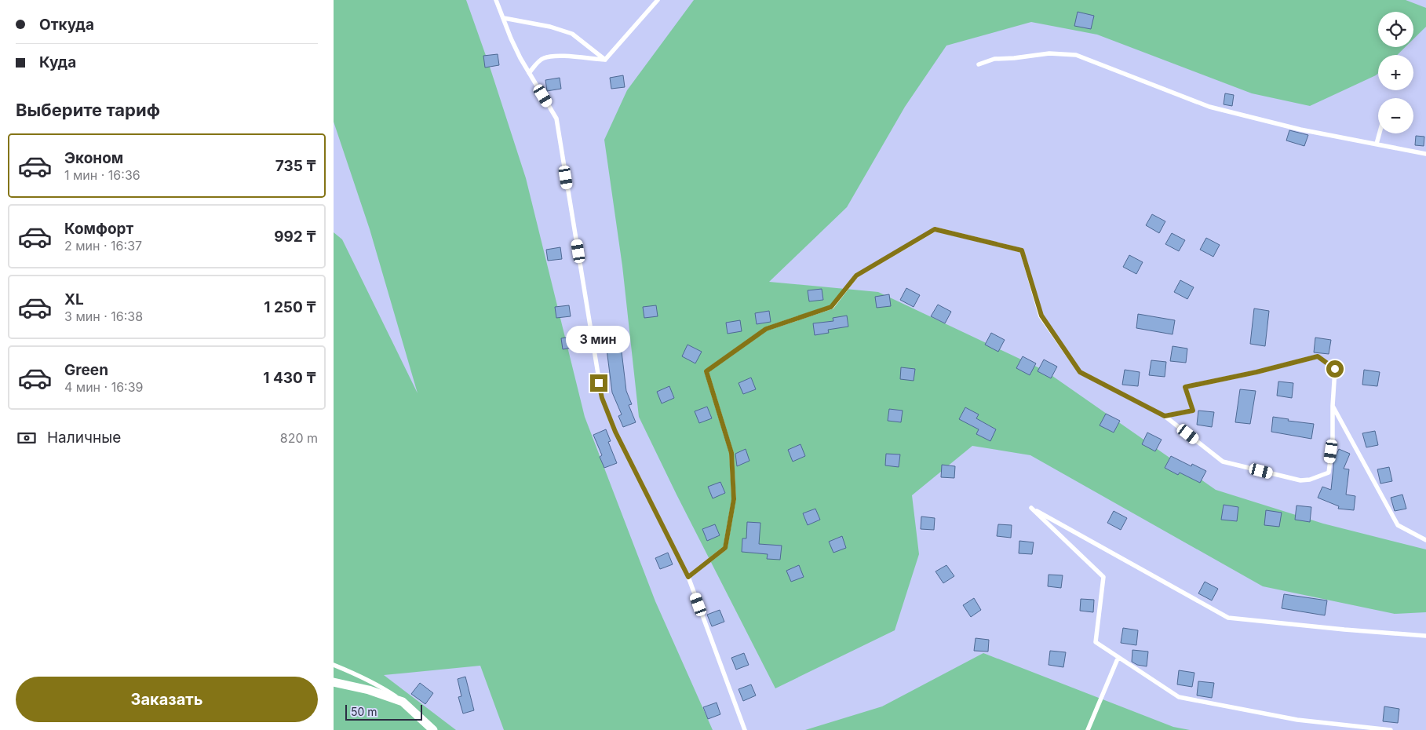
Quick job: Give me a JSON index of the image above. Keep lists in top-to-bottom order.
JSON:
{
  "scale_bar": "50 m",
  "page": {
    "banner": ["Откуда", "Куда"],
    "map_buttons": ["+", "−"],
    "heading": "Выберите тариф",
    "list": [
      {
        "name": "Эконом",
        "note": "1 мин · 16:36",
        "value": "735 ₸"
      },
      {
        "name": "Комфорт",
        "note": "2 мин · 16:37",
        "value": "992 ₸"
      },
      {
        "name": "XL",
        "note": "3 мин · 16:38",
        "value": "1 250 ₸"
      },
      {
        "name": "Green",
        "note": "4 мин · 16:39",
        "value": "1 430 ₸"
      }
    ],
    "bubble": "3 мин",
    "pay": ["Наличные", "820 m"],
    "buttons": "Заказать",
    "scale": "50 m"
  }
}
